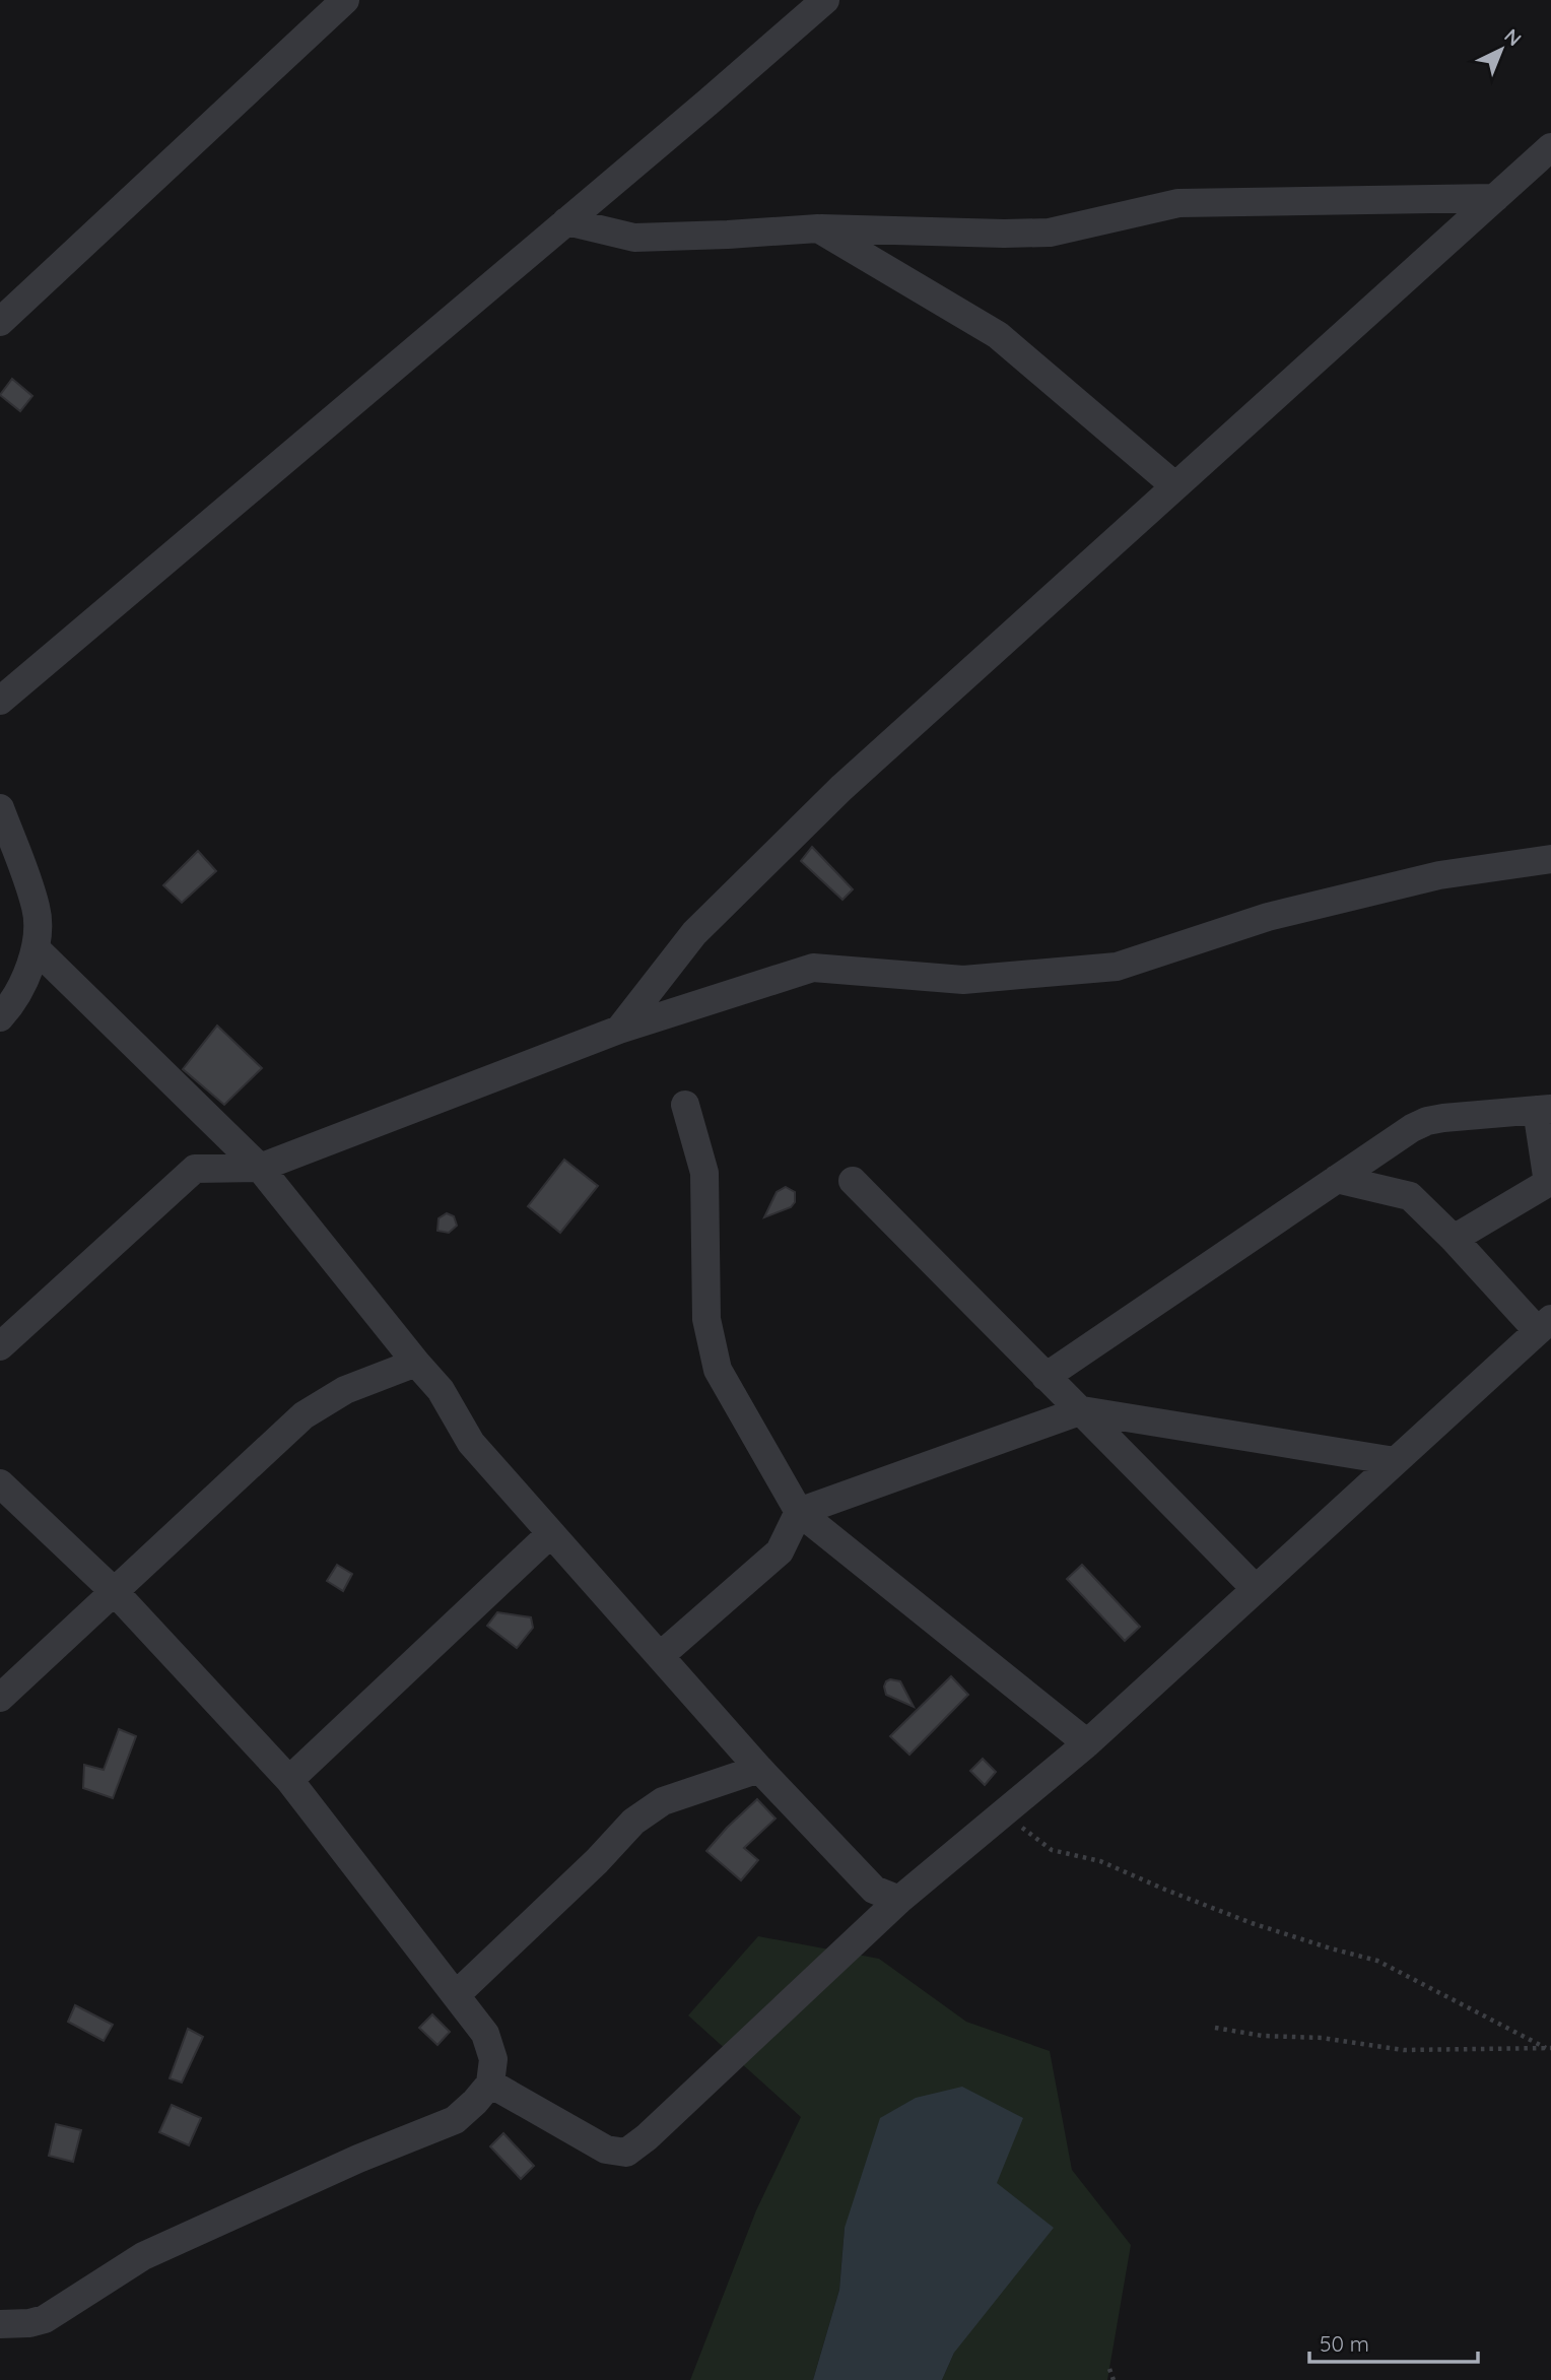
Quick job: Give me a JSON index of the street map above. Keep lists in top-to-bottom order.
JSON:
{
  "scale_bar": "50 m",
  "north": "top right"
}
